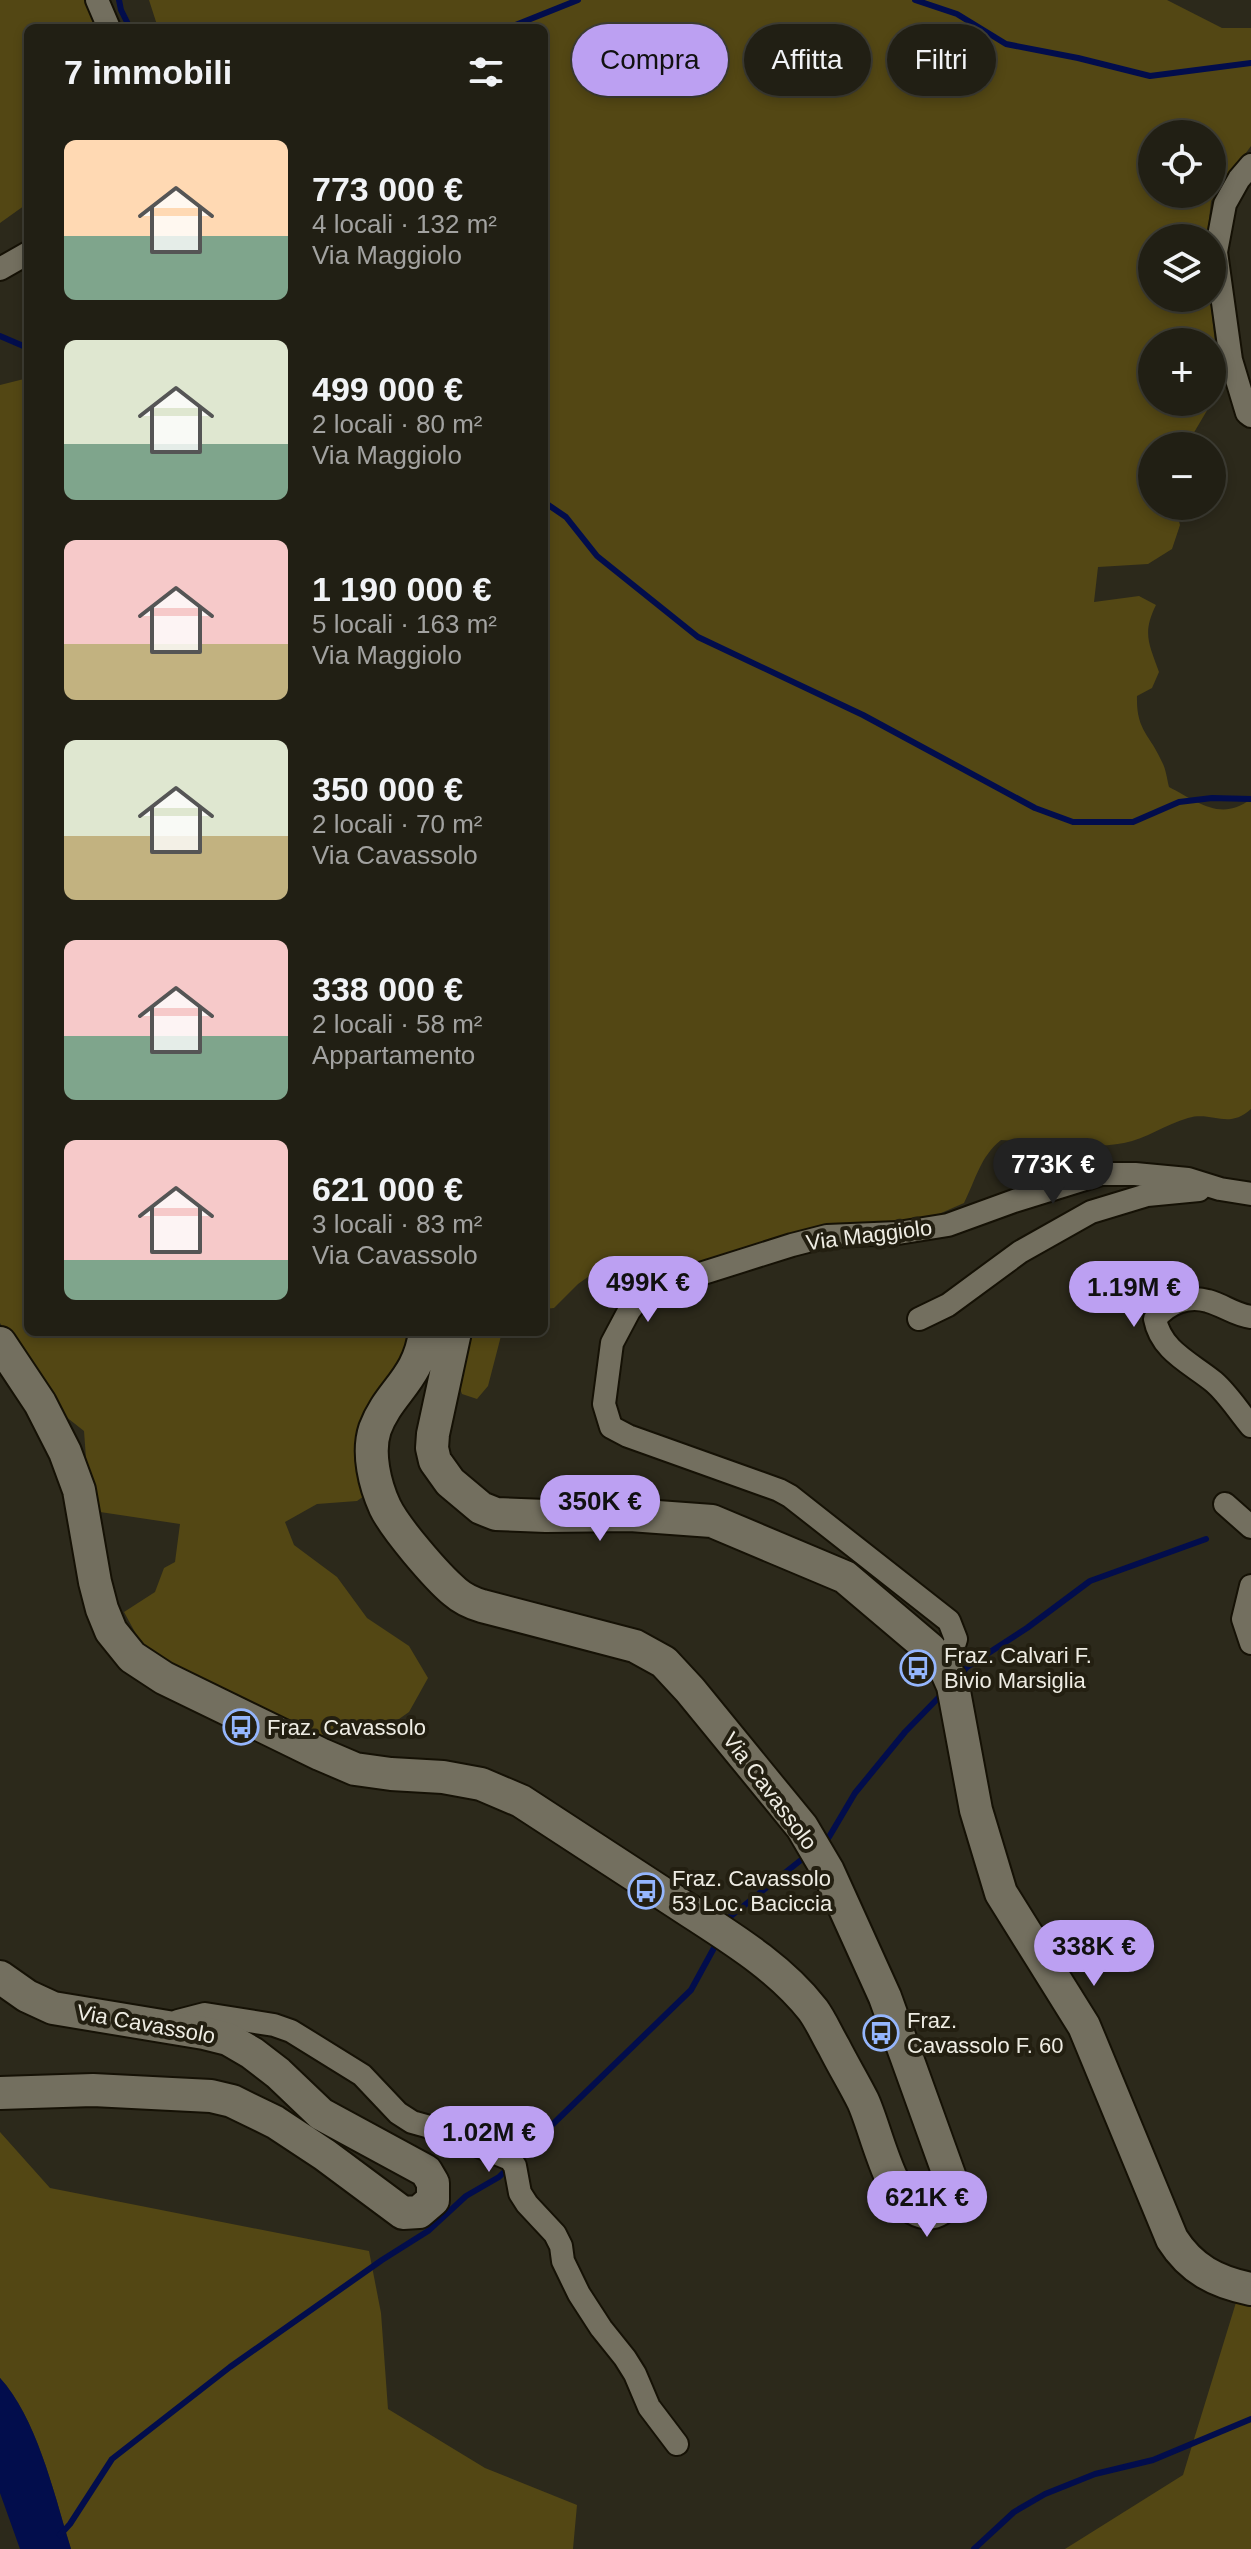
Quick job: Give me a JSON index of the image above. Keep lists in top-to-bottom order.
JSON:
{
  "streets": {
    "main road": ["Via Cavassolo"],
    "street": ["Via Maggiolo"]
  },
  "places": {
    "bus stop": [
      "Fraz. Calvari F. Bivio Marsiglia",
      "Fraz. Cavassolo",
      "Fraz. Cavassolo 53 Loc. Baciccia",
      "Fraz. Cavassolo F. 60"
    ]
  },
  "page": {
    "chip": ["Compra", "Affitta", "Filtri"],
    "heading": "7 immobili",
    "map_buttons": ["+", "−"],
    "list": [
      {
        "name": "773 000 €",
        "note": "4 locali · 132 m² · Via Maggiolo"
      },
      {
        "name": "499 000 €",
        "note": "2 locali · 80 m² · Via Maggiolo"
      },
      {
        "name": "1 190 000 €",
        "note": "5 locali · 163 m² · Via Maggiolo"
      },
      {
        "name": "350 000 €",
        "note": "2 locali · 70 m² · Via Cavassolo"
      },
      {
        "name": "338 000 €",
        "note": "2 locali · 58 m² · Appartamento"
      },
      {
        "name": "621 000 €",
        "note": "3 locali · 83 m² · Via Cavassolo"
      }
    ],
    "price": [
      "773K €",
      "499K €",
      "1.19M €",
      "350K €",
      "338K €",
      "1.02M €",
      "621K €"
    ]
  }
}
